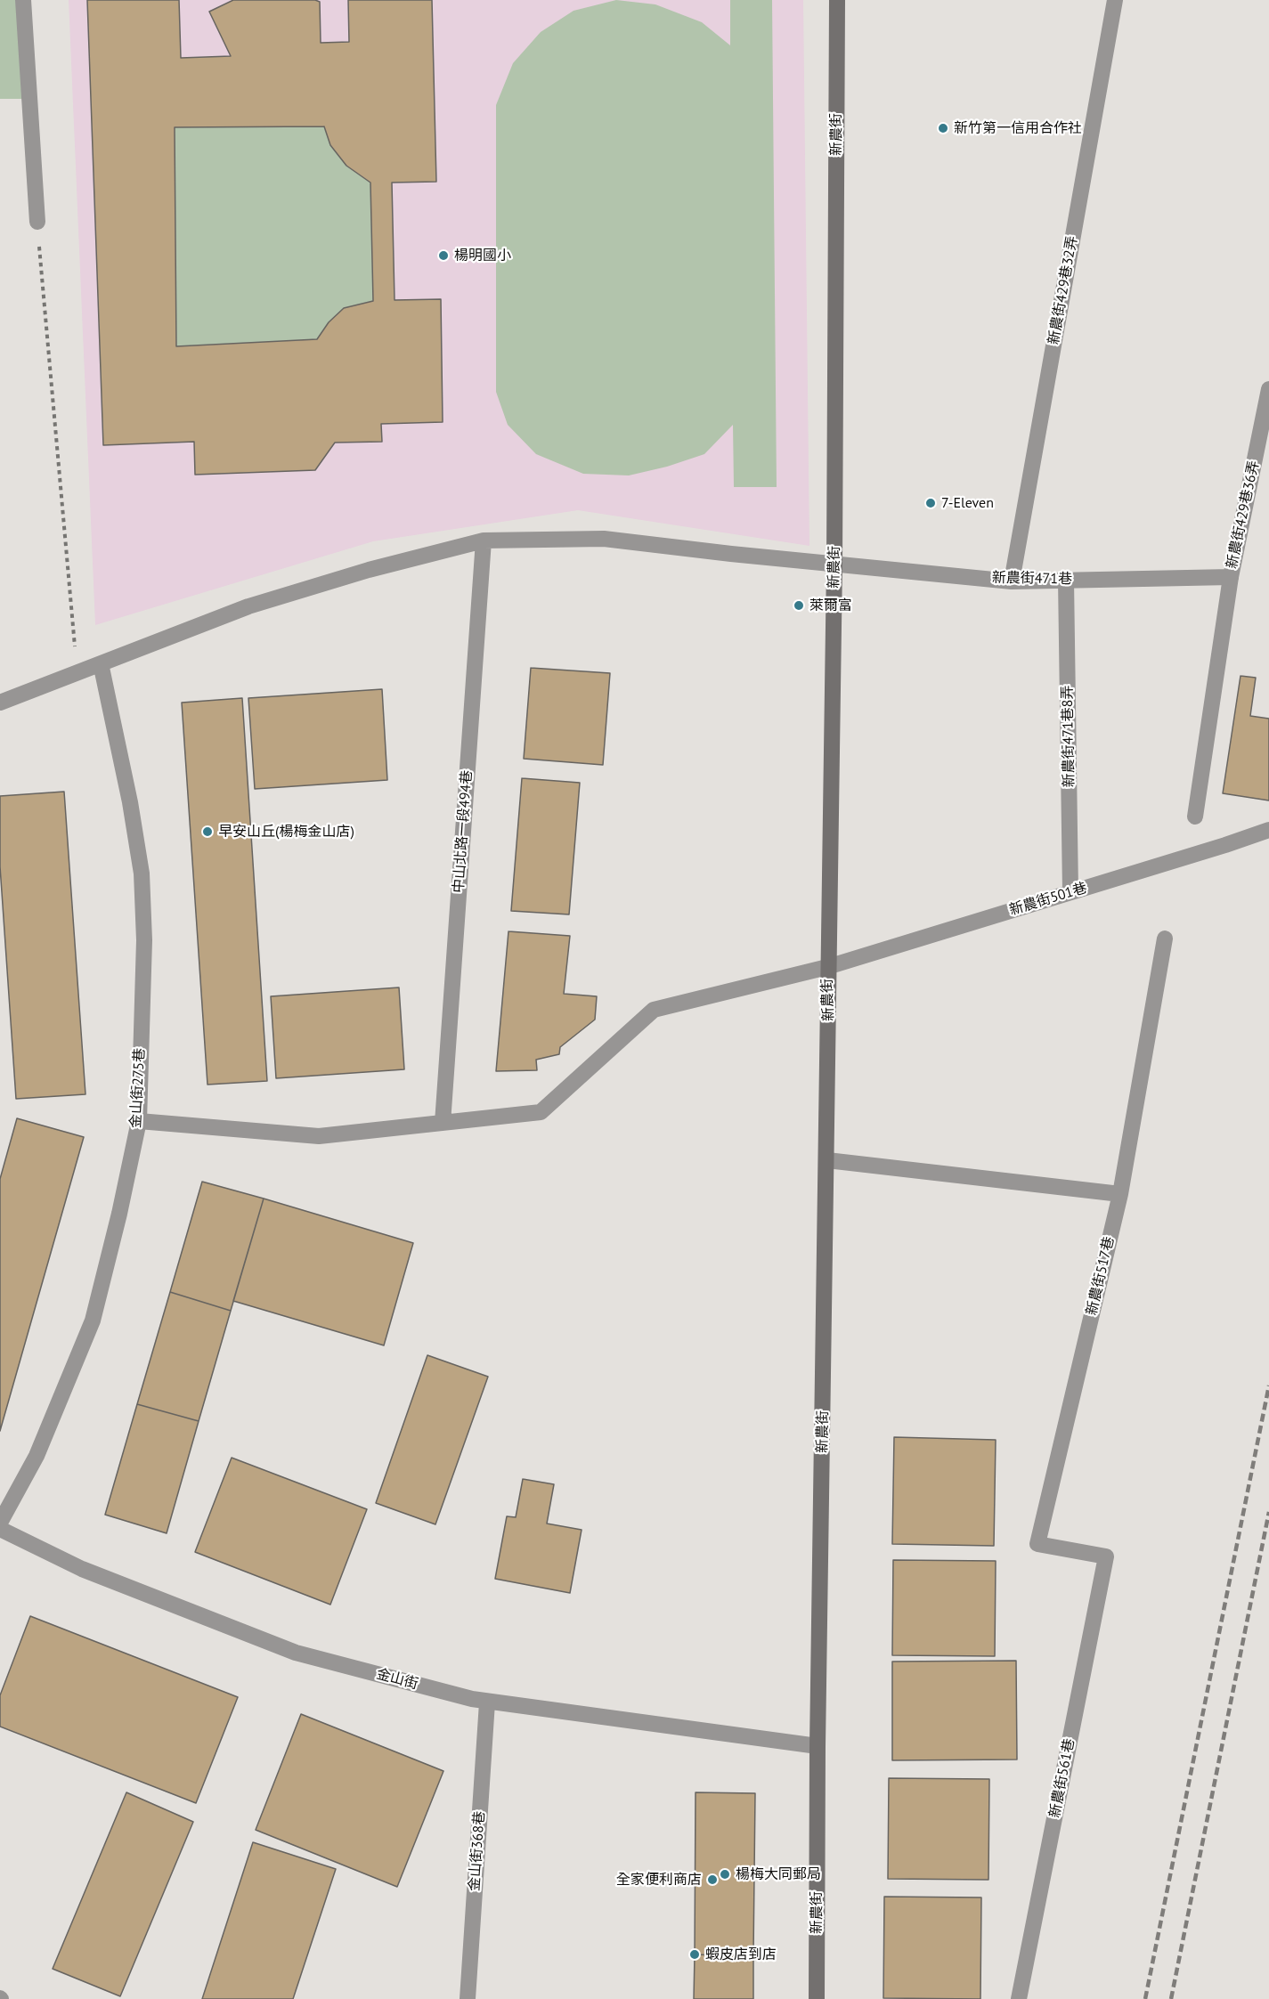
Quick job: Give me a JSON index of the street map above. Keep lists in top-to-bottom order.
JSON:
{
  "streets": {
    "street": [
      "新農街",
      "新農街429巷32弄",
      "新農街429巷36弄",
      "新農街471巷",
      "新農街471巷8弄",
      "中山北路一段494巷",
      "新農街501巷",
      "金山街275巷",
      "新農街517巷",
      "金山街",
      "新農街561巷",
      "金山街368巷"
    ]
  },
  "crossings": [
    ["新農街", "新農街471巷"],
    ["新農街", "新農街501巷"],
    ["新農街", "金山街"],
    ["新農街429巷32弄", "新農街471巷"],
    ["新農街429巷36弄", "新農街471巷"],
    ["新農街471巷", "新農街471巷8弄"],
    ["新農街471巷8弄", "新農街501巷"],
    ["中山北路一段494巷", "新農街501巷"],
    ["新農街501巷", "金山街275巷"],
    ["新農街517巷", "新農街561巷"],
    ["金山街", "金山街368巷"]
  ],
  "places": [
    "新竹第一信用合作社",
    "楊明國小",
    "7-Eleven",
    "萊爾富",
    "早安山丘(楊梅金山店)",
    "楊梅大同郵局",
    "全家便利商店",
    "蝦皮店到店"
  ]
}
